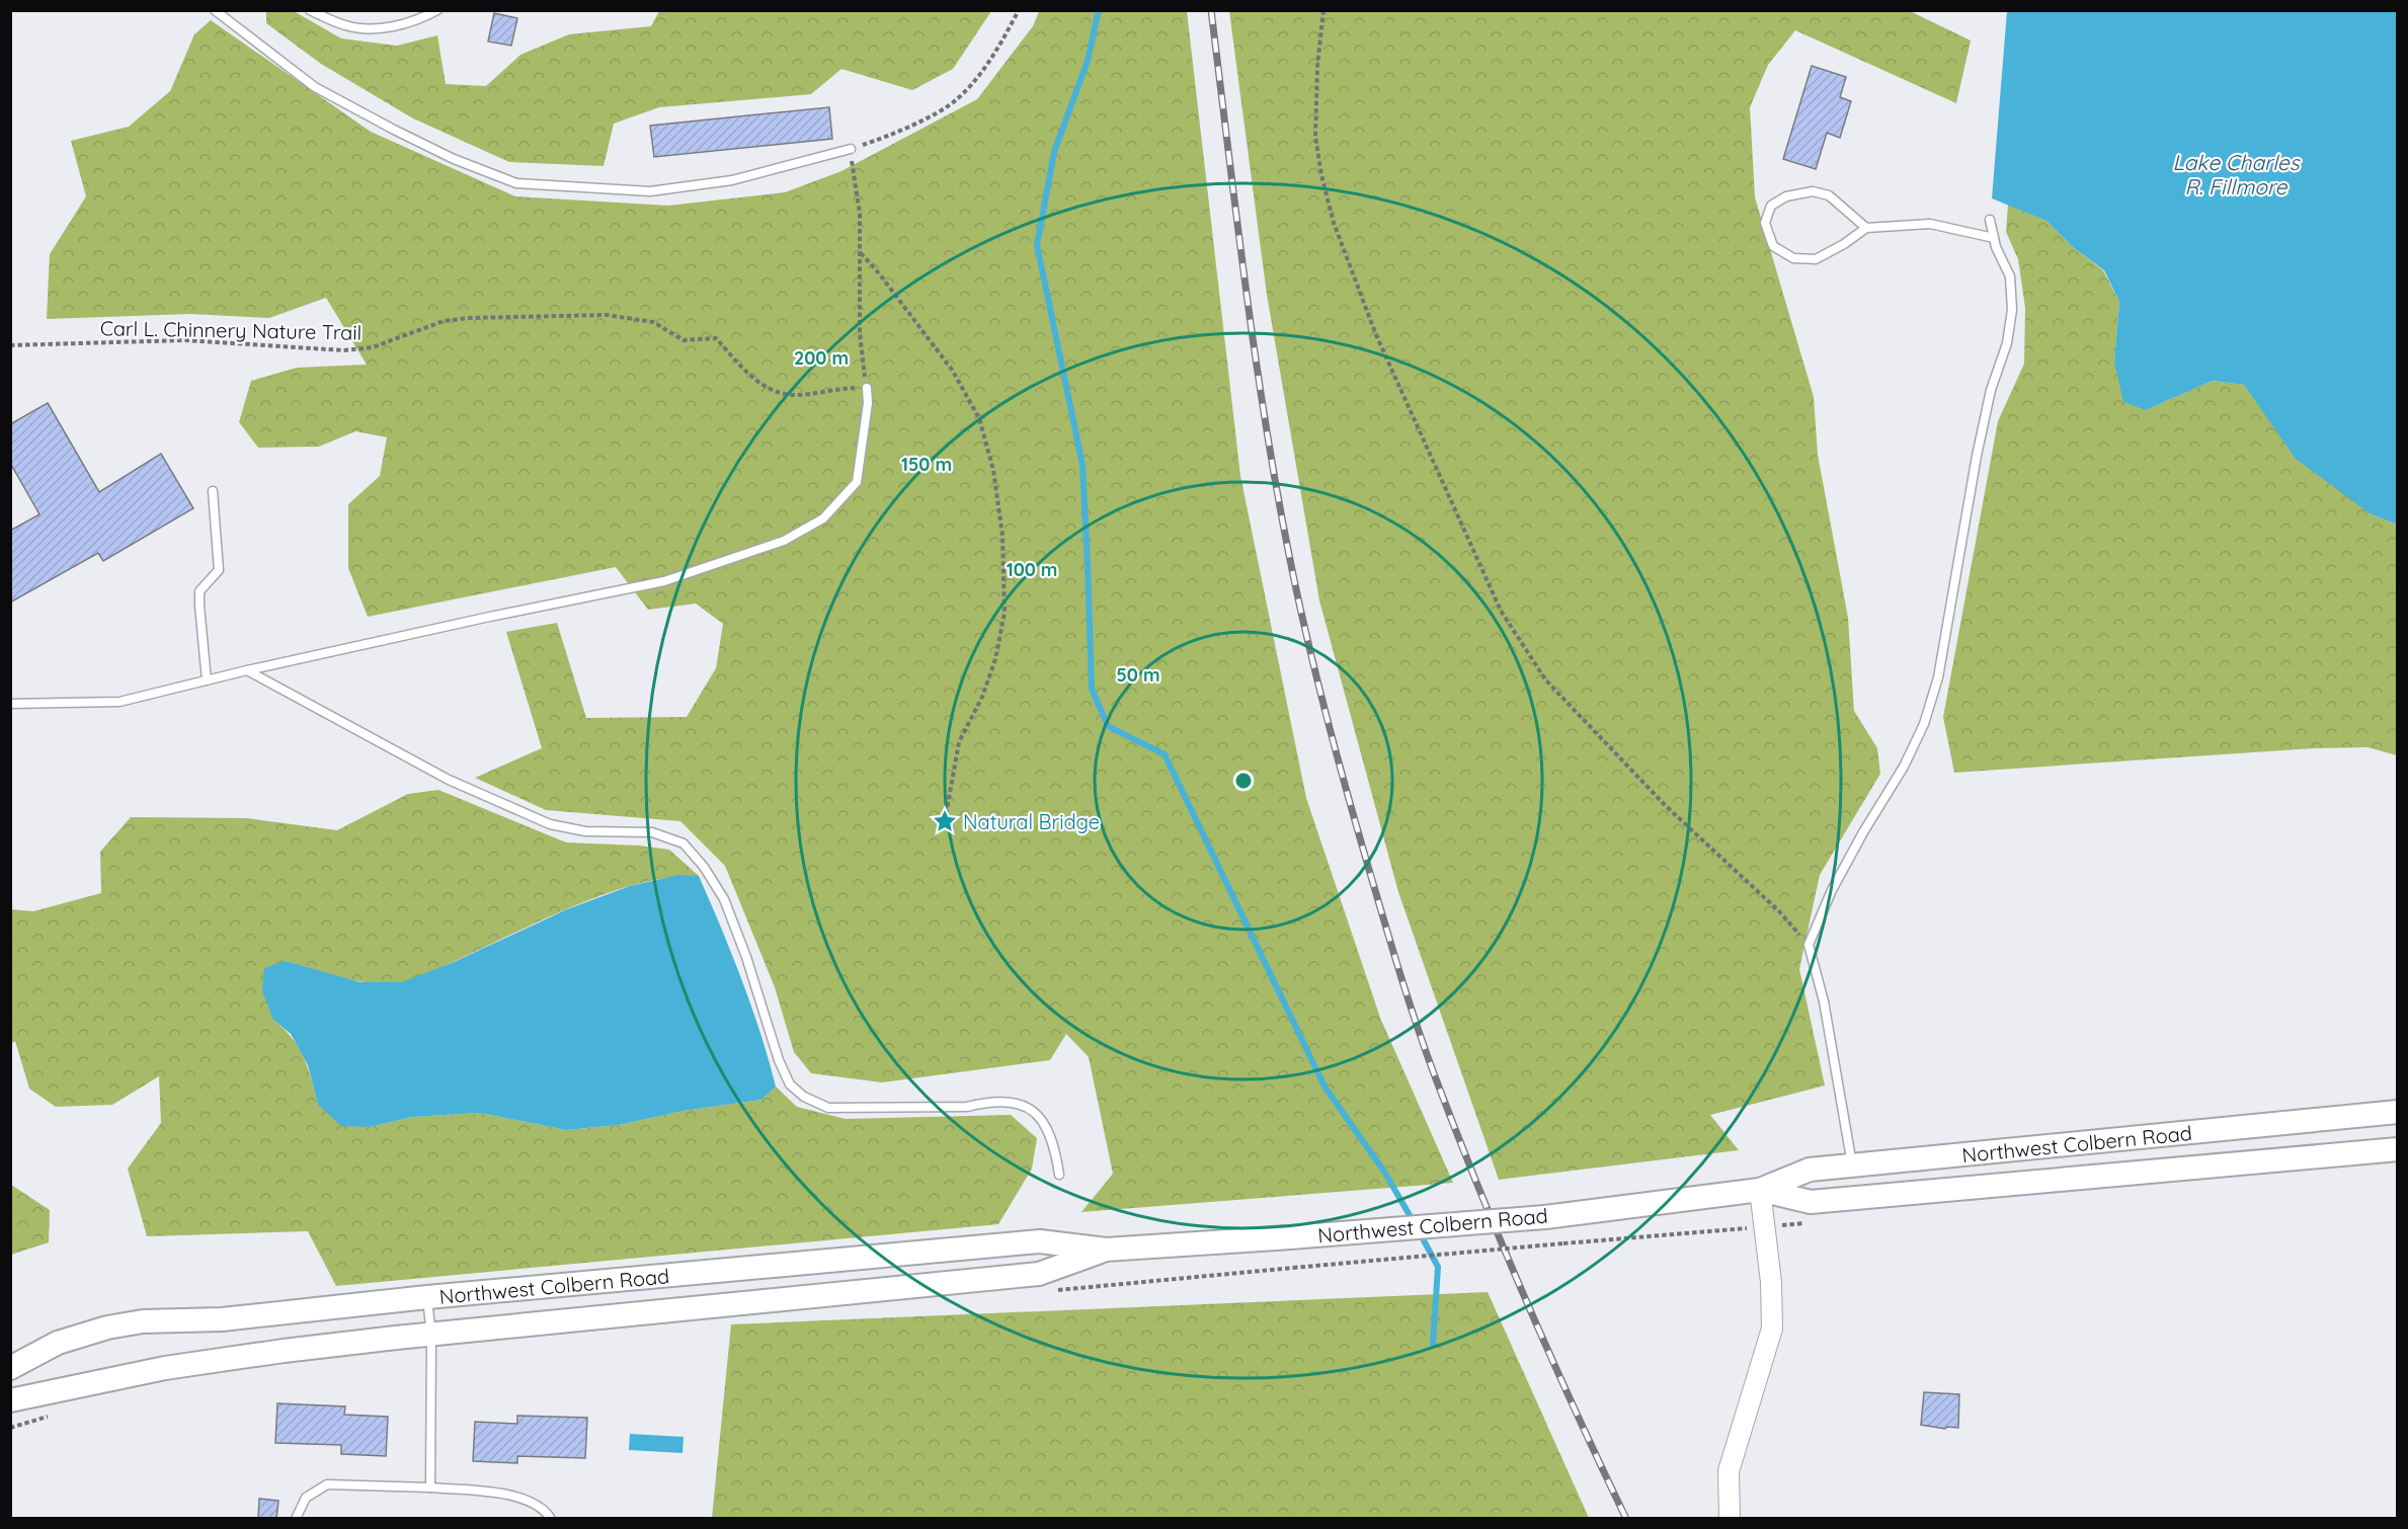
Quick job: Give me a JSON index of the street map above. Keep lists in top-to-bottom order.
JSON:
{
  "streets": {
    "main road": ["Northwest Colbern Road"],
    "path": ["Carl L. Chinnery Nature Trail"]
  },
  "water": ["Lake Charles R. Fillmore"],
  "places": {
    "place": ["Natural Bridge"]
  },
  "rings": [
    "200 m",
    "150 m",
    "100 m",
    "50 m"
  ]
}
